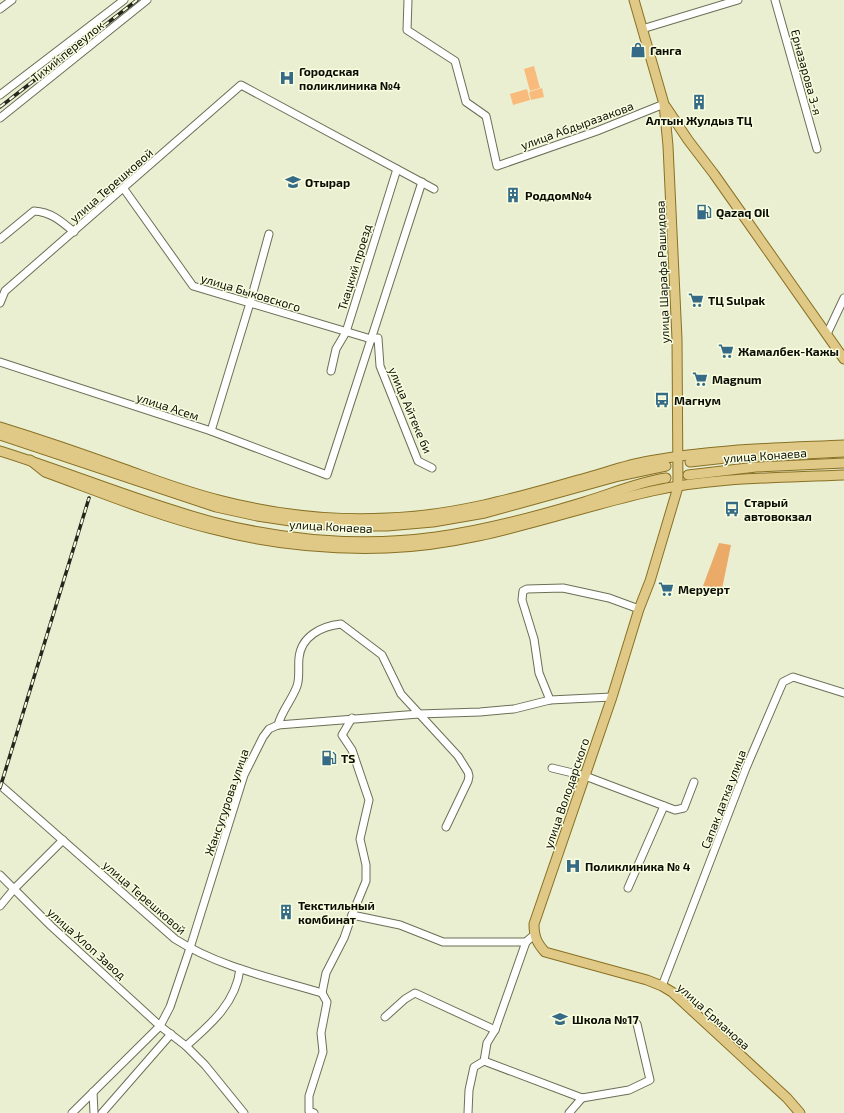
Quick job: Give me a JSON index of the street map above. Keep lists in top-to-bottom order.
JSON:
{
  "streets": {
    "main road": [
      "улица Шарафа Рашидова",
      "улица Конаева",
      "улица Володарского",
      "улица Ерманова"
    ],
    "street": [
      "Тихий переулок",
      "Ерназарова 3-я",
      "улица Абдыразакова",
      "улица Терешковой",
      "Ткацкий проезд",
      "улица Быковского",
      "улица Асем",
      "улица Айтеке би",
      "Сапак датка улица",
      "Жансугурова улица",
      "улица Хлоп Завод"
    ]
  },
  "crossings": [
    ["улица Абдыразакова", "улица Шарафа Рашидова"],
    ["улица Терешковой", "Ткацкий проезд"],
    ["улица Терешковой", "улица Быковского"],
    ["улица Терешковой", "Жансугурова улица"],
    ["Ткацкий проезд", "улица Быковского"],
    ["улица Шарафа Рашидова", "улица Володарского"],
    ["улица Быковского", "улица Асем"],
    ["улица Быковского", "улица Айтеке би"],
    ["улица Асем", "улица Айтеке би"],
    ["улица Володарского", "улица Ерманова"],
    ["Сапак датка улица", "улица Ерманова"],
    ["Жансугурова улица", "улица Хлоп Завод"]
  ],
  "places": {
    "shop": ["Ганга"],
    "hospital": ["Городская поликлиника №4", "Поликлиника № 4"],
    "building": ["Алтын Жулдыз ТЦ", "Роддом№4", "Текстильный комбинат"],
    "school or university": ["Отырар", "Школа №17"],
    "fuel station": ["Qazaq Oil", "TS"],
    "supermarket": [
      "ТЦ Sulpak",
      "Жамалбек-Кажы",
      "Magnum",
      "Меруерт"
    ],
    "bus stop": ["Магнум", "Старый автовокзал"]
  }
}
